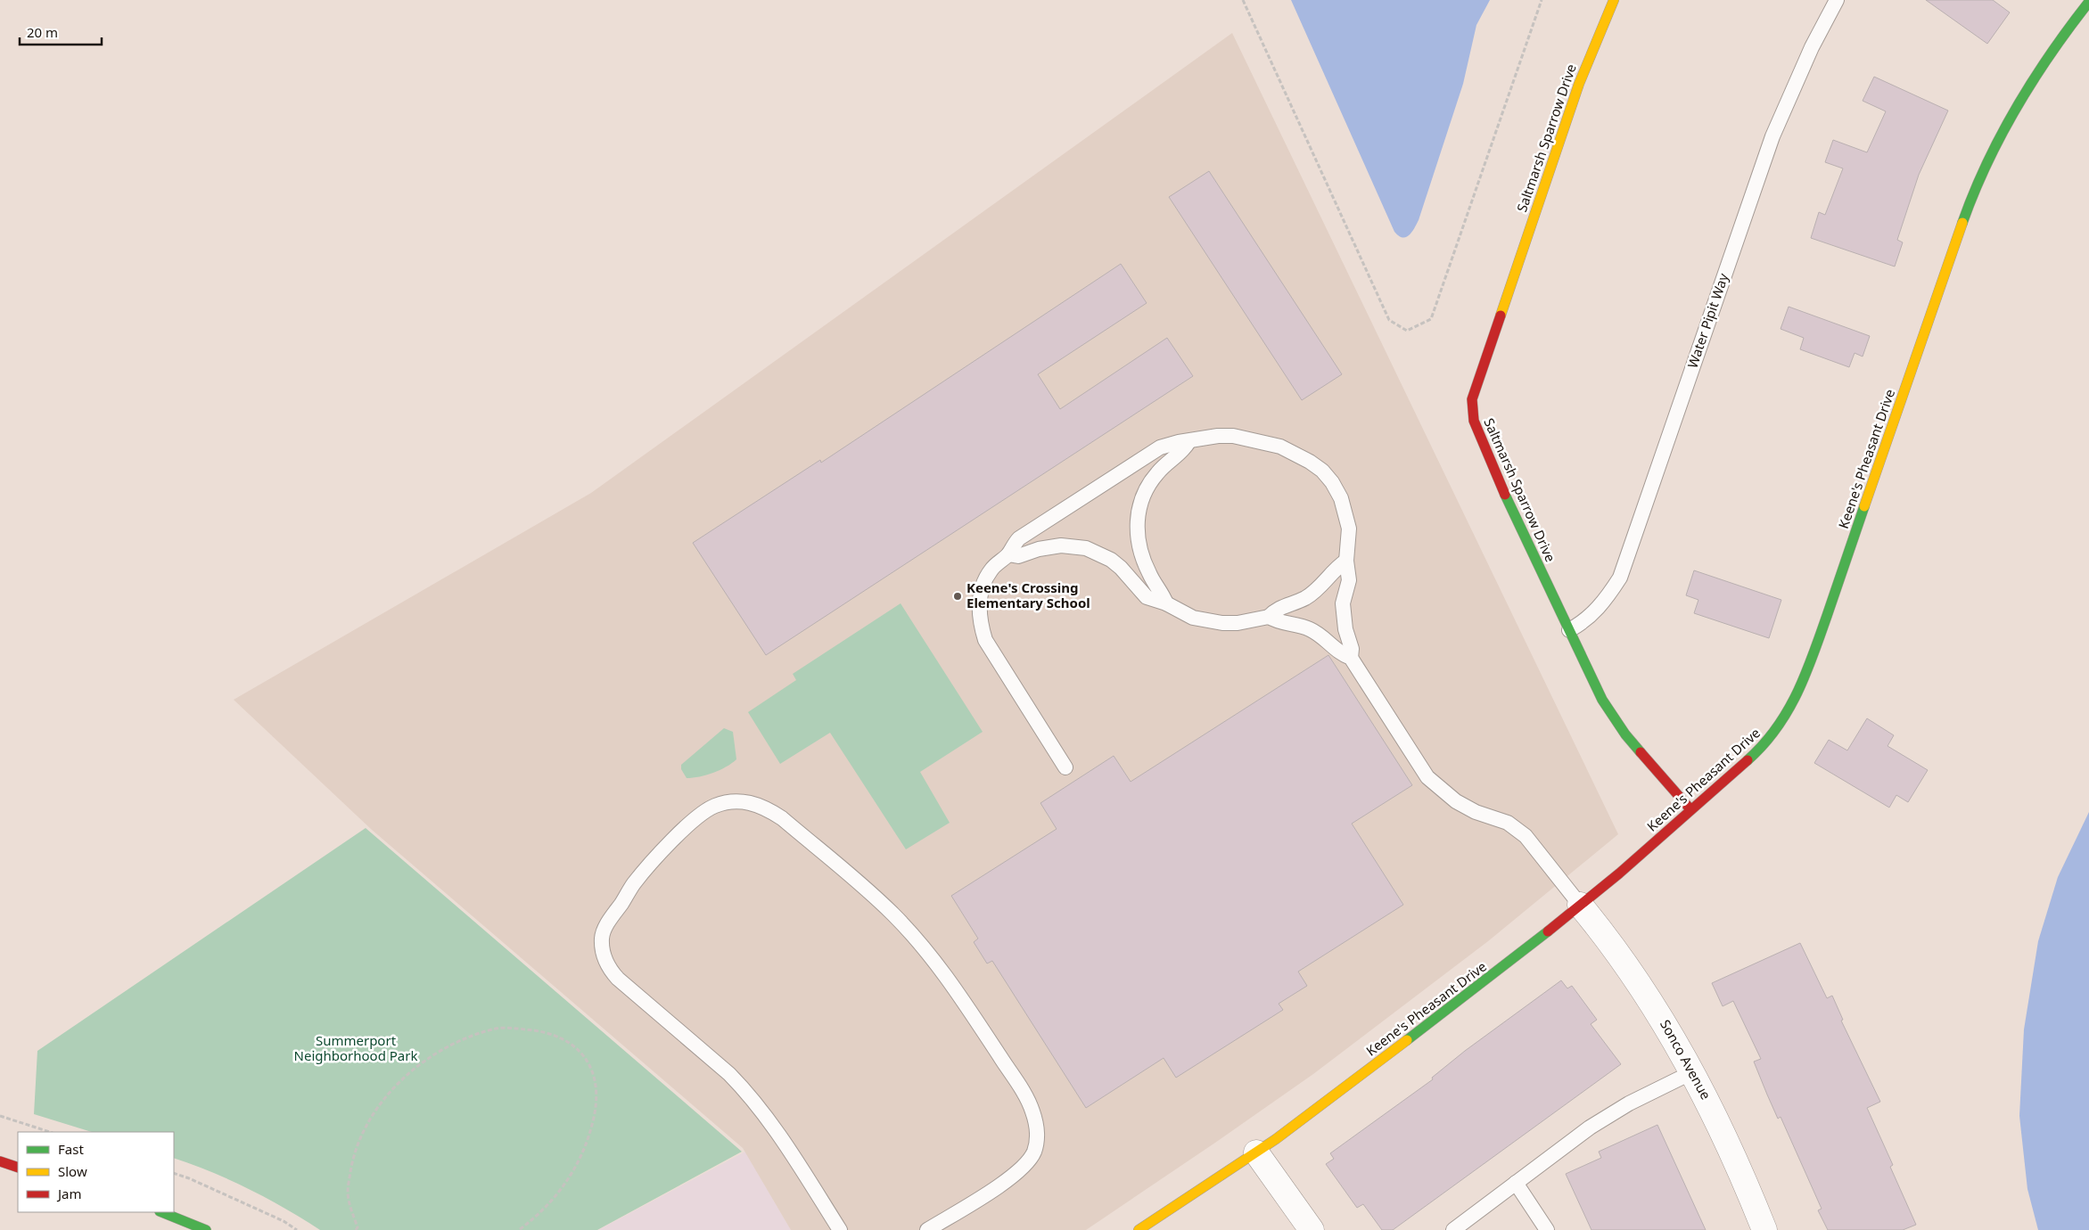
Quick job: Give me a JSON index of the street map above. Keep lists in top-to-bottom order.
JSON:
{
  "streets": {
    "street": ["Saltmarsh Sparrow Drive", "Keene's Pheasant Drive", "Sonco Avenue"],
    "lane": ["Water Pipit Way"]
  },
  "crossings": [
    ["Saltmarsh Sparrow Drive", "Water Pipit Way"],
    ["Saltmarsh Sparrow Drive", "Keene's Pheasant Drive"],
    ["Keene's Pheasant Drive", "Sonco Avenue"]
  ],
  "parks": ["Summerport Neighborhood Park"],
  "places": ["Keene's Crossing Elementary School"],
  "legend": ["Fast", "Slow", "Jam"],
  "scale_bar": "20 m"
}
